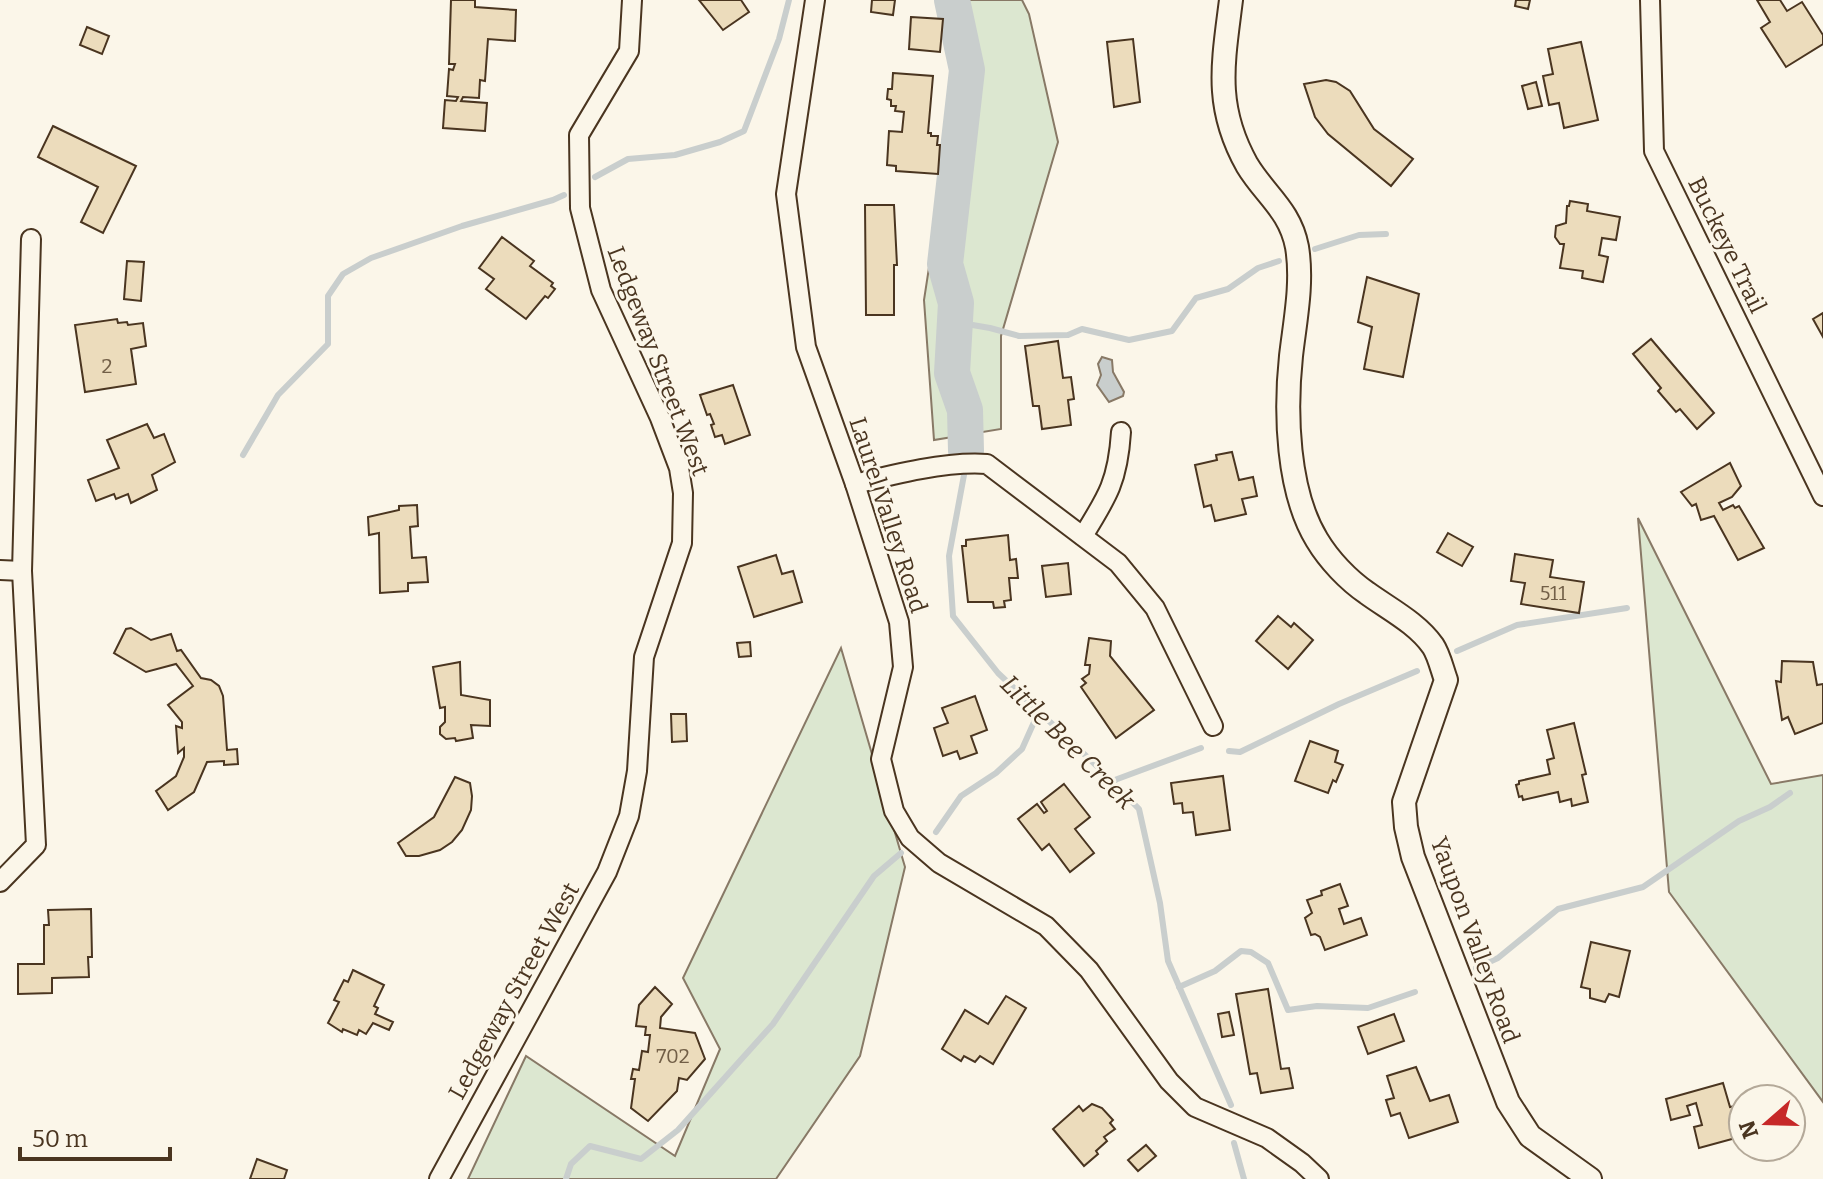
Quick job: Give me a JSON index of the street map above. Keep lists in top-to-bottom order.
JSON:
{
  "streets": {
    "street": [
      "Buckeye Trail",
      "Ledgeway Street West",
      "Laurel Valley Road",
      "Yaupon Valley Road"
    ]
  },
  "water": ["Little Bee Creek"],
  "house_numbers": ["2", "511", "702"],
  "scale_bar": "50 m",
  "north": "left"
}
